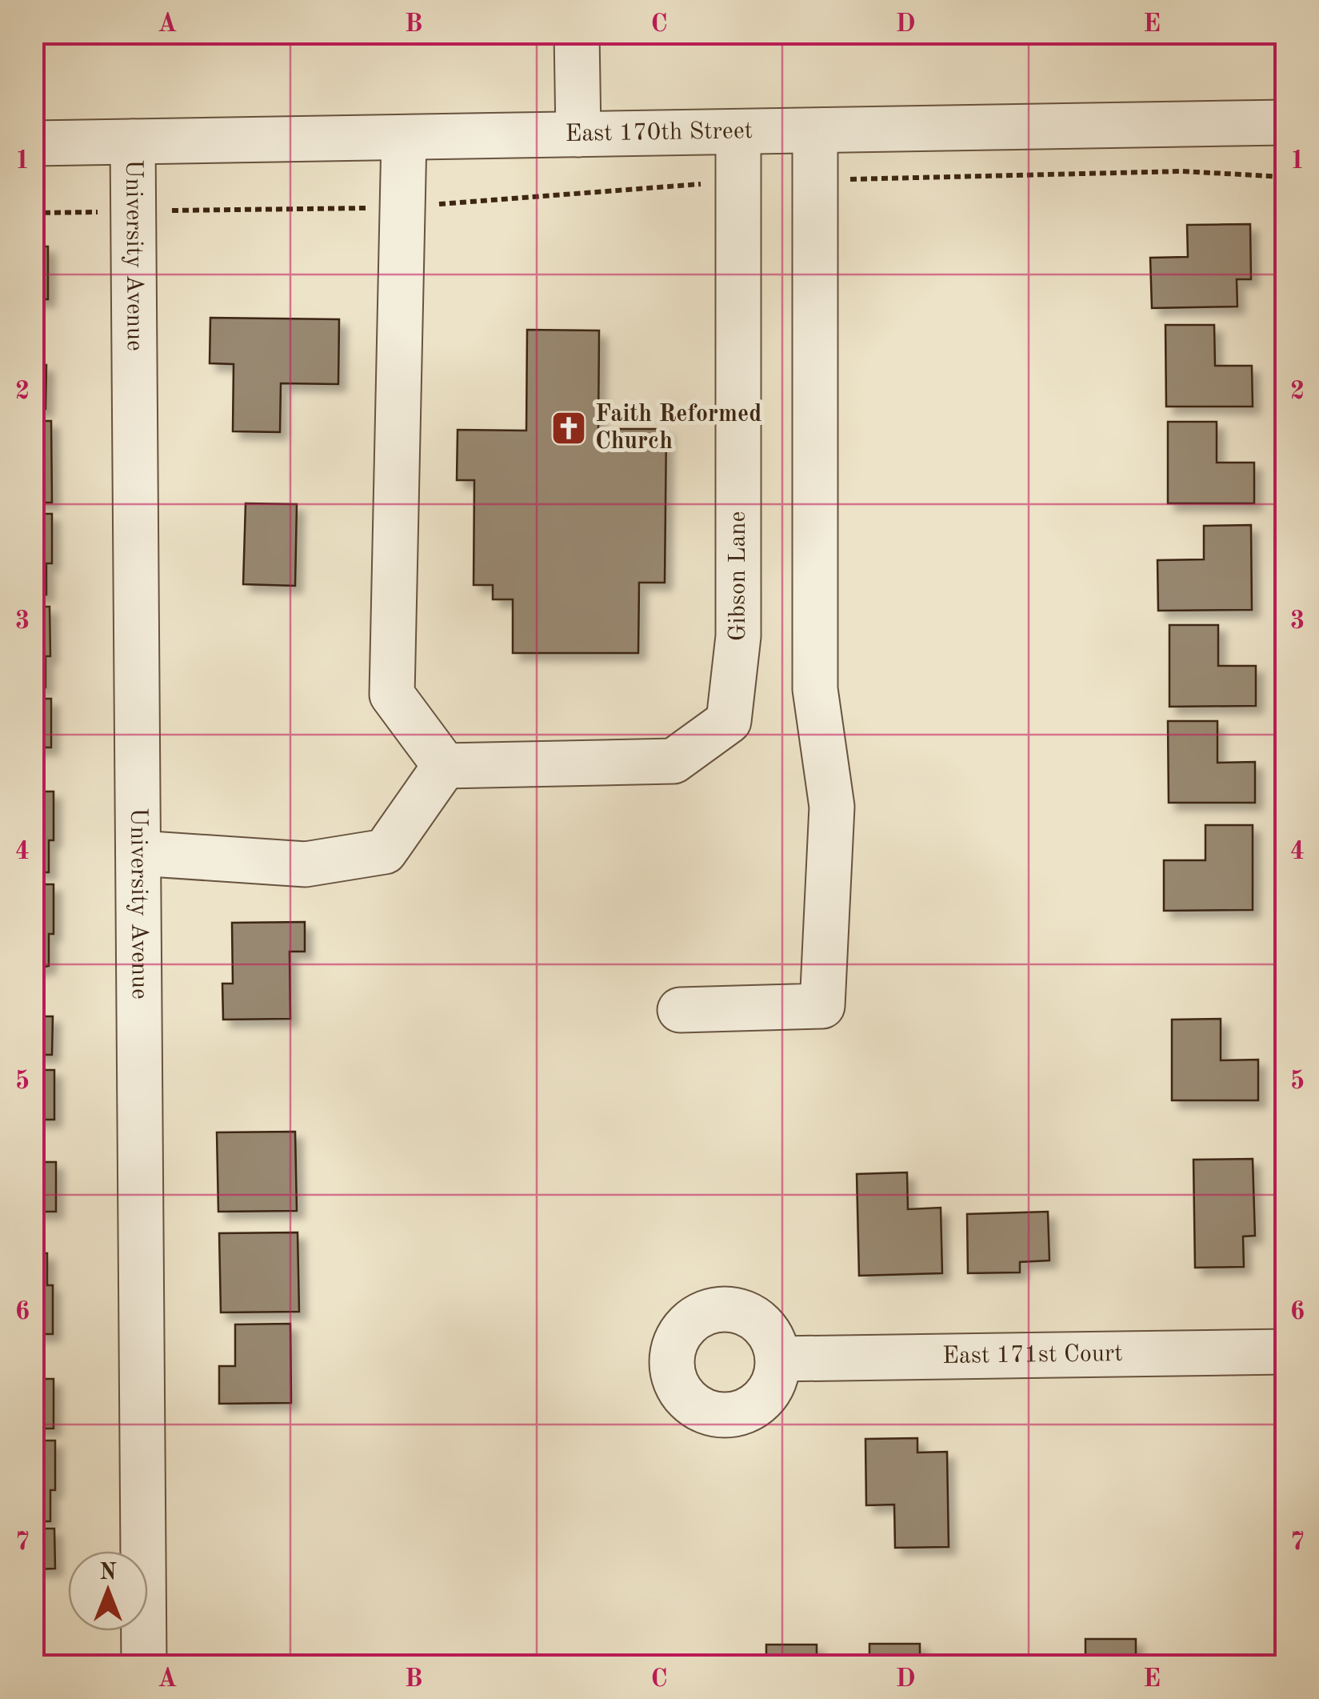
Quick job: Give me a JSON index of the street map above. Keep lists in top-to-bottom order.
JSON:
{
  "streets": {
    "street": [
      "East 170th Street",
      "University Avenue",
      "Gibson Lane",
      "East 171st Court"
    ]
  },
  "crossings": [
    ["East 170th Street", "University Avenue"],
    ["East 170th Street", "Gibson Lane"]
  ],
  "places": {
    "church": ["Faith Reformed Church"]
  },
  "north": "top",
  "grid": {
    "columns": [
      "A",
      "B",
      "C",
      "D",
      "E"
    ],
    "rows": [
      "1",
      "2",
      "3",
      "4",
      "5",
      "6",
      "7"
    ]
  }
}
